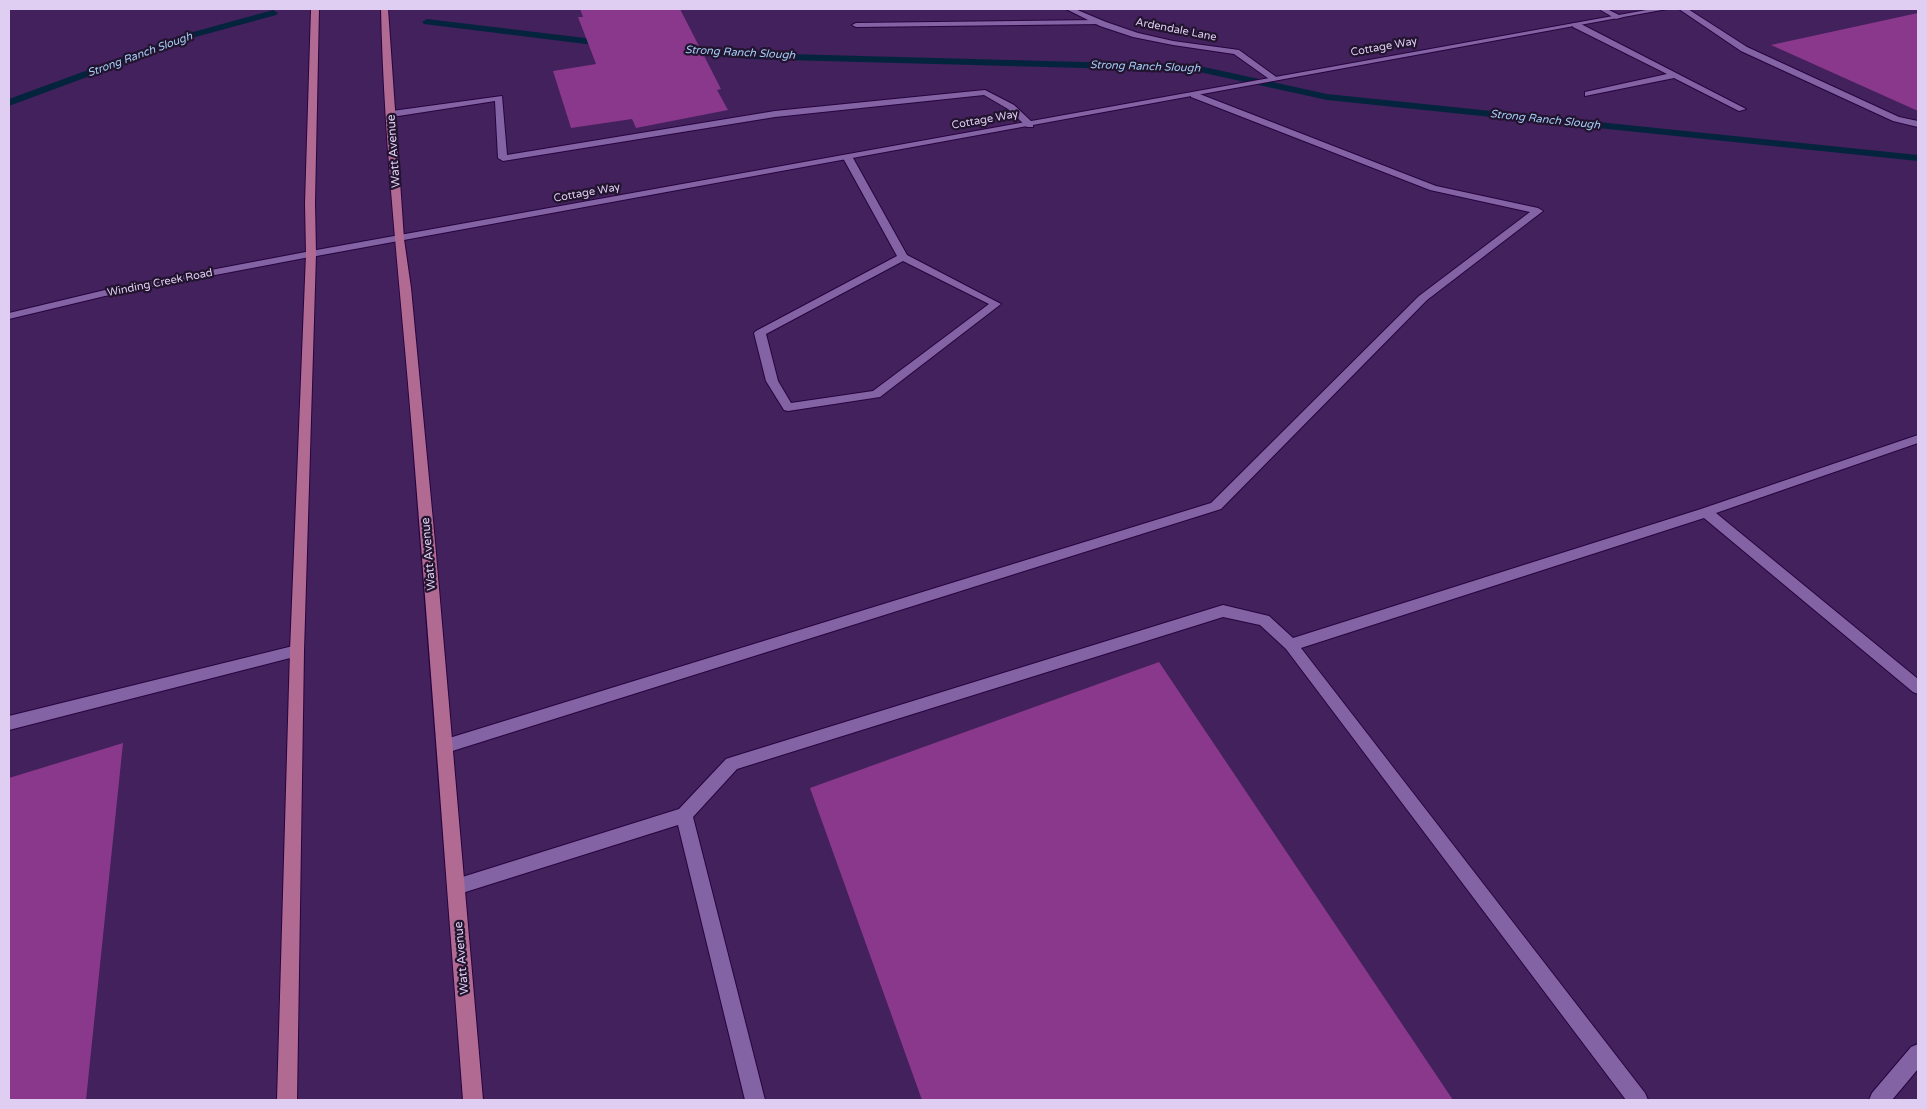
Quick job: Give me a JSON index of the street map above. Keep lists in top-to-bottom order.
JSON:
{
  "streets": {
    "main road": ["Watt Avenue"],
    "street": ["Ardendale Lane", "Cottage Way", "Winding Creek Road"]
  },
  "crossings": [
    ["Ardendale Lane", "Cottage Way"],
    ["Cottage Way", "Watt Avenue"],
    ["Cottage Way", "Winding Creek Road"]
  ],
  "water": ["Strong Ranch Slough"]
}
